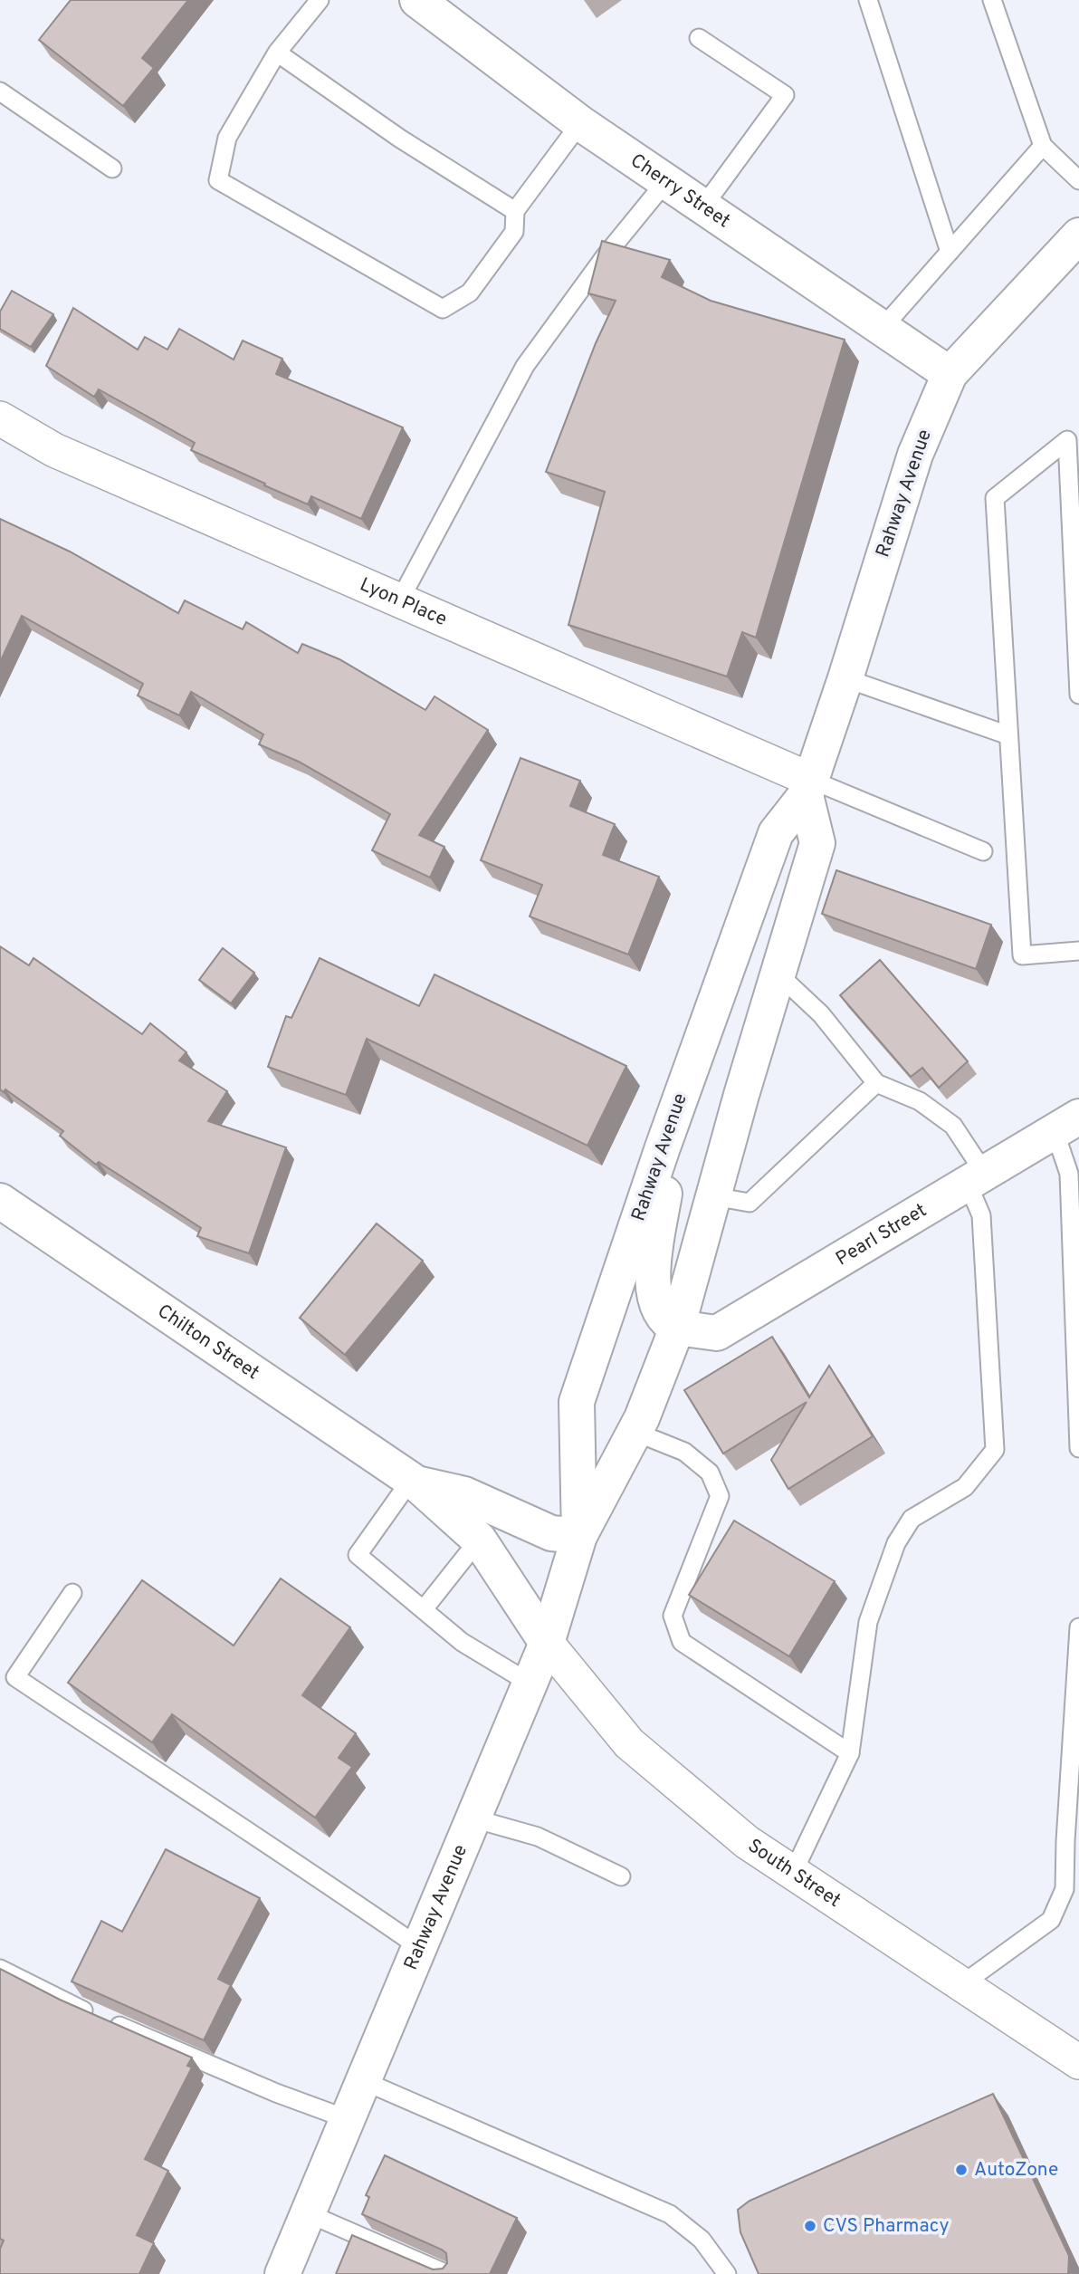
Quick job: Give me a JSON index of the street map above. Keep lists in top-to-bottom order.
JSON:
{
  "streets": {
    "main road": [
      "Cherry Street",
      "Rahway Avenue",
      "Pearl Street",
      "Chilton Street"
    ],
    "street": ["Lyon Place", "South Street"]
  },
  "crossings": [
    ["Cherry Street", "Rahway Avenue"],
    ["Rahway Avenue", "Lyon Place"],
    ["Rahway Avenue", "Pearl Street"],
    ["Rahway Avenue", "Chilton Street"],
    ["Rahway Avenue", "South Street"],
    ["Chilton Street", "South Street"]
  ],
  "places": ["AutoZone", "CVS Pharmacy"]
}
